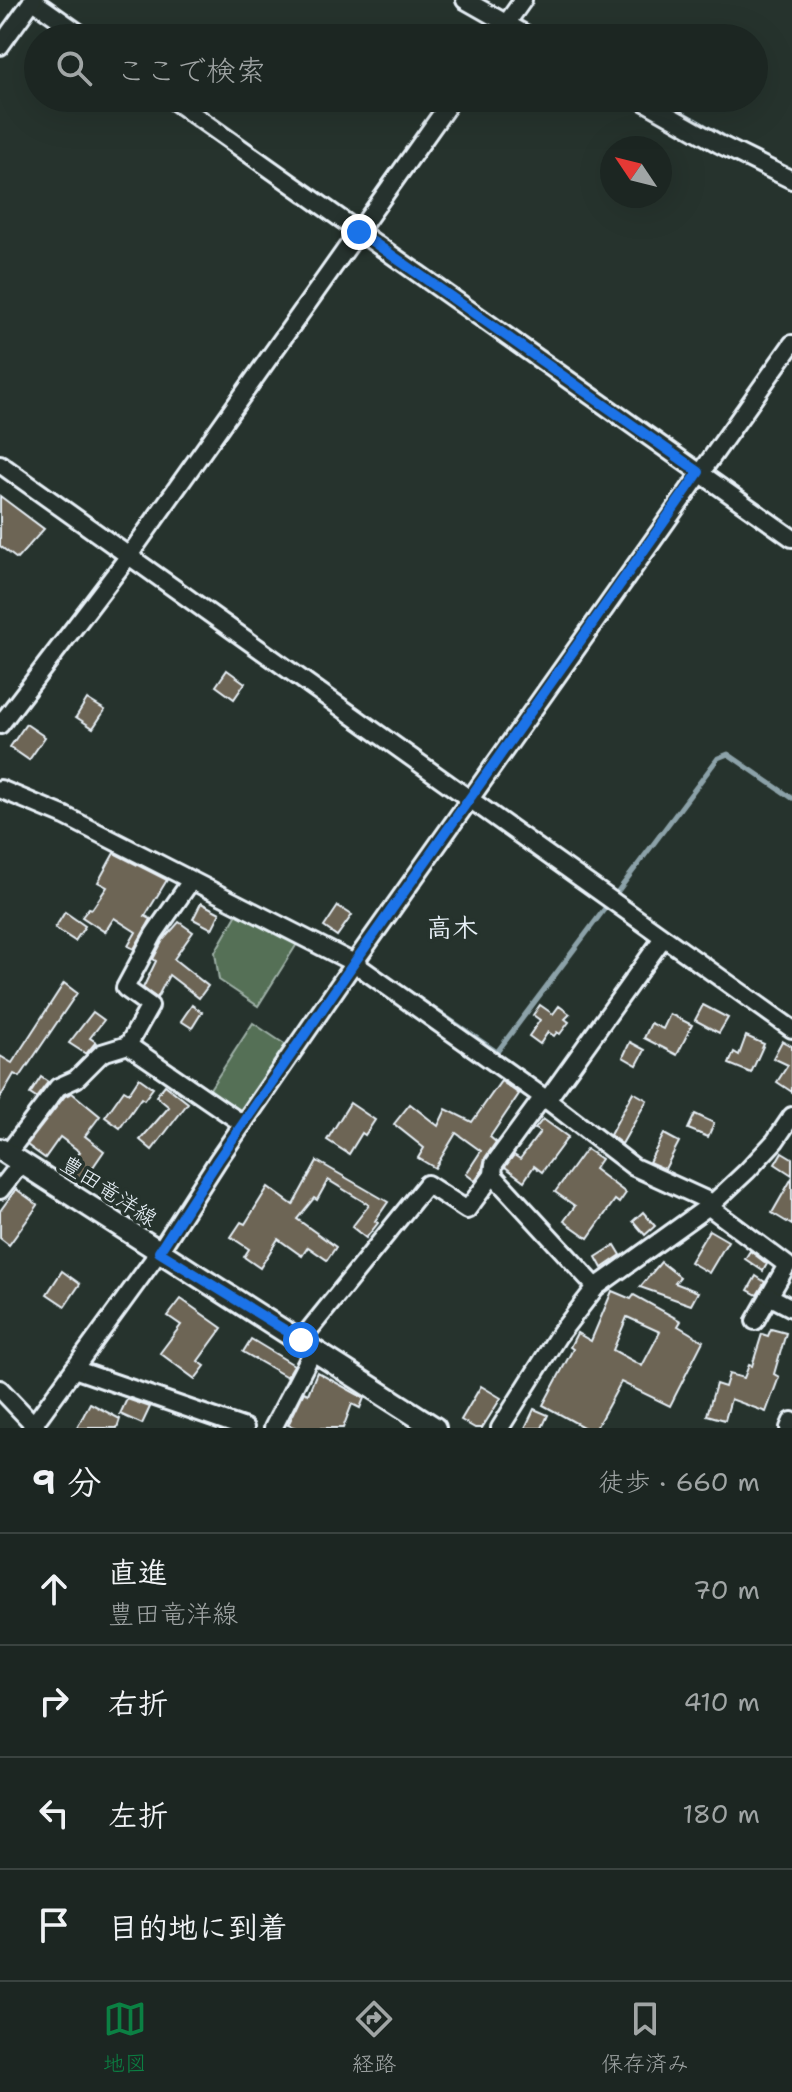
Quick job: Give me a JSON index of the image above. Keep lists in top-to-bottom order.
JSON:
{
  "streets": {
    "main road": ["豊田竜洋線"]
  },
  "districts": ["高木"],
  "north": "top left",
  "page": {
    "search": "ここで検索",
    "heading": ["9 分", "徒歩 · 660 m"],
    "list": [
      ["直進", "豊田竜洋線", "70 m"],
      ["右折", "410 m"],
      ["左折", "180 m"],
      "目的地に到着"
    ],
    "nav": ["地図", "経路", "保存済み"]
  }
}
